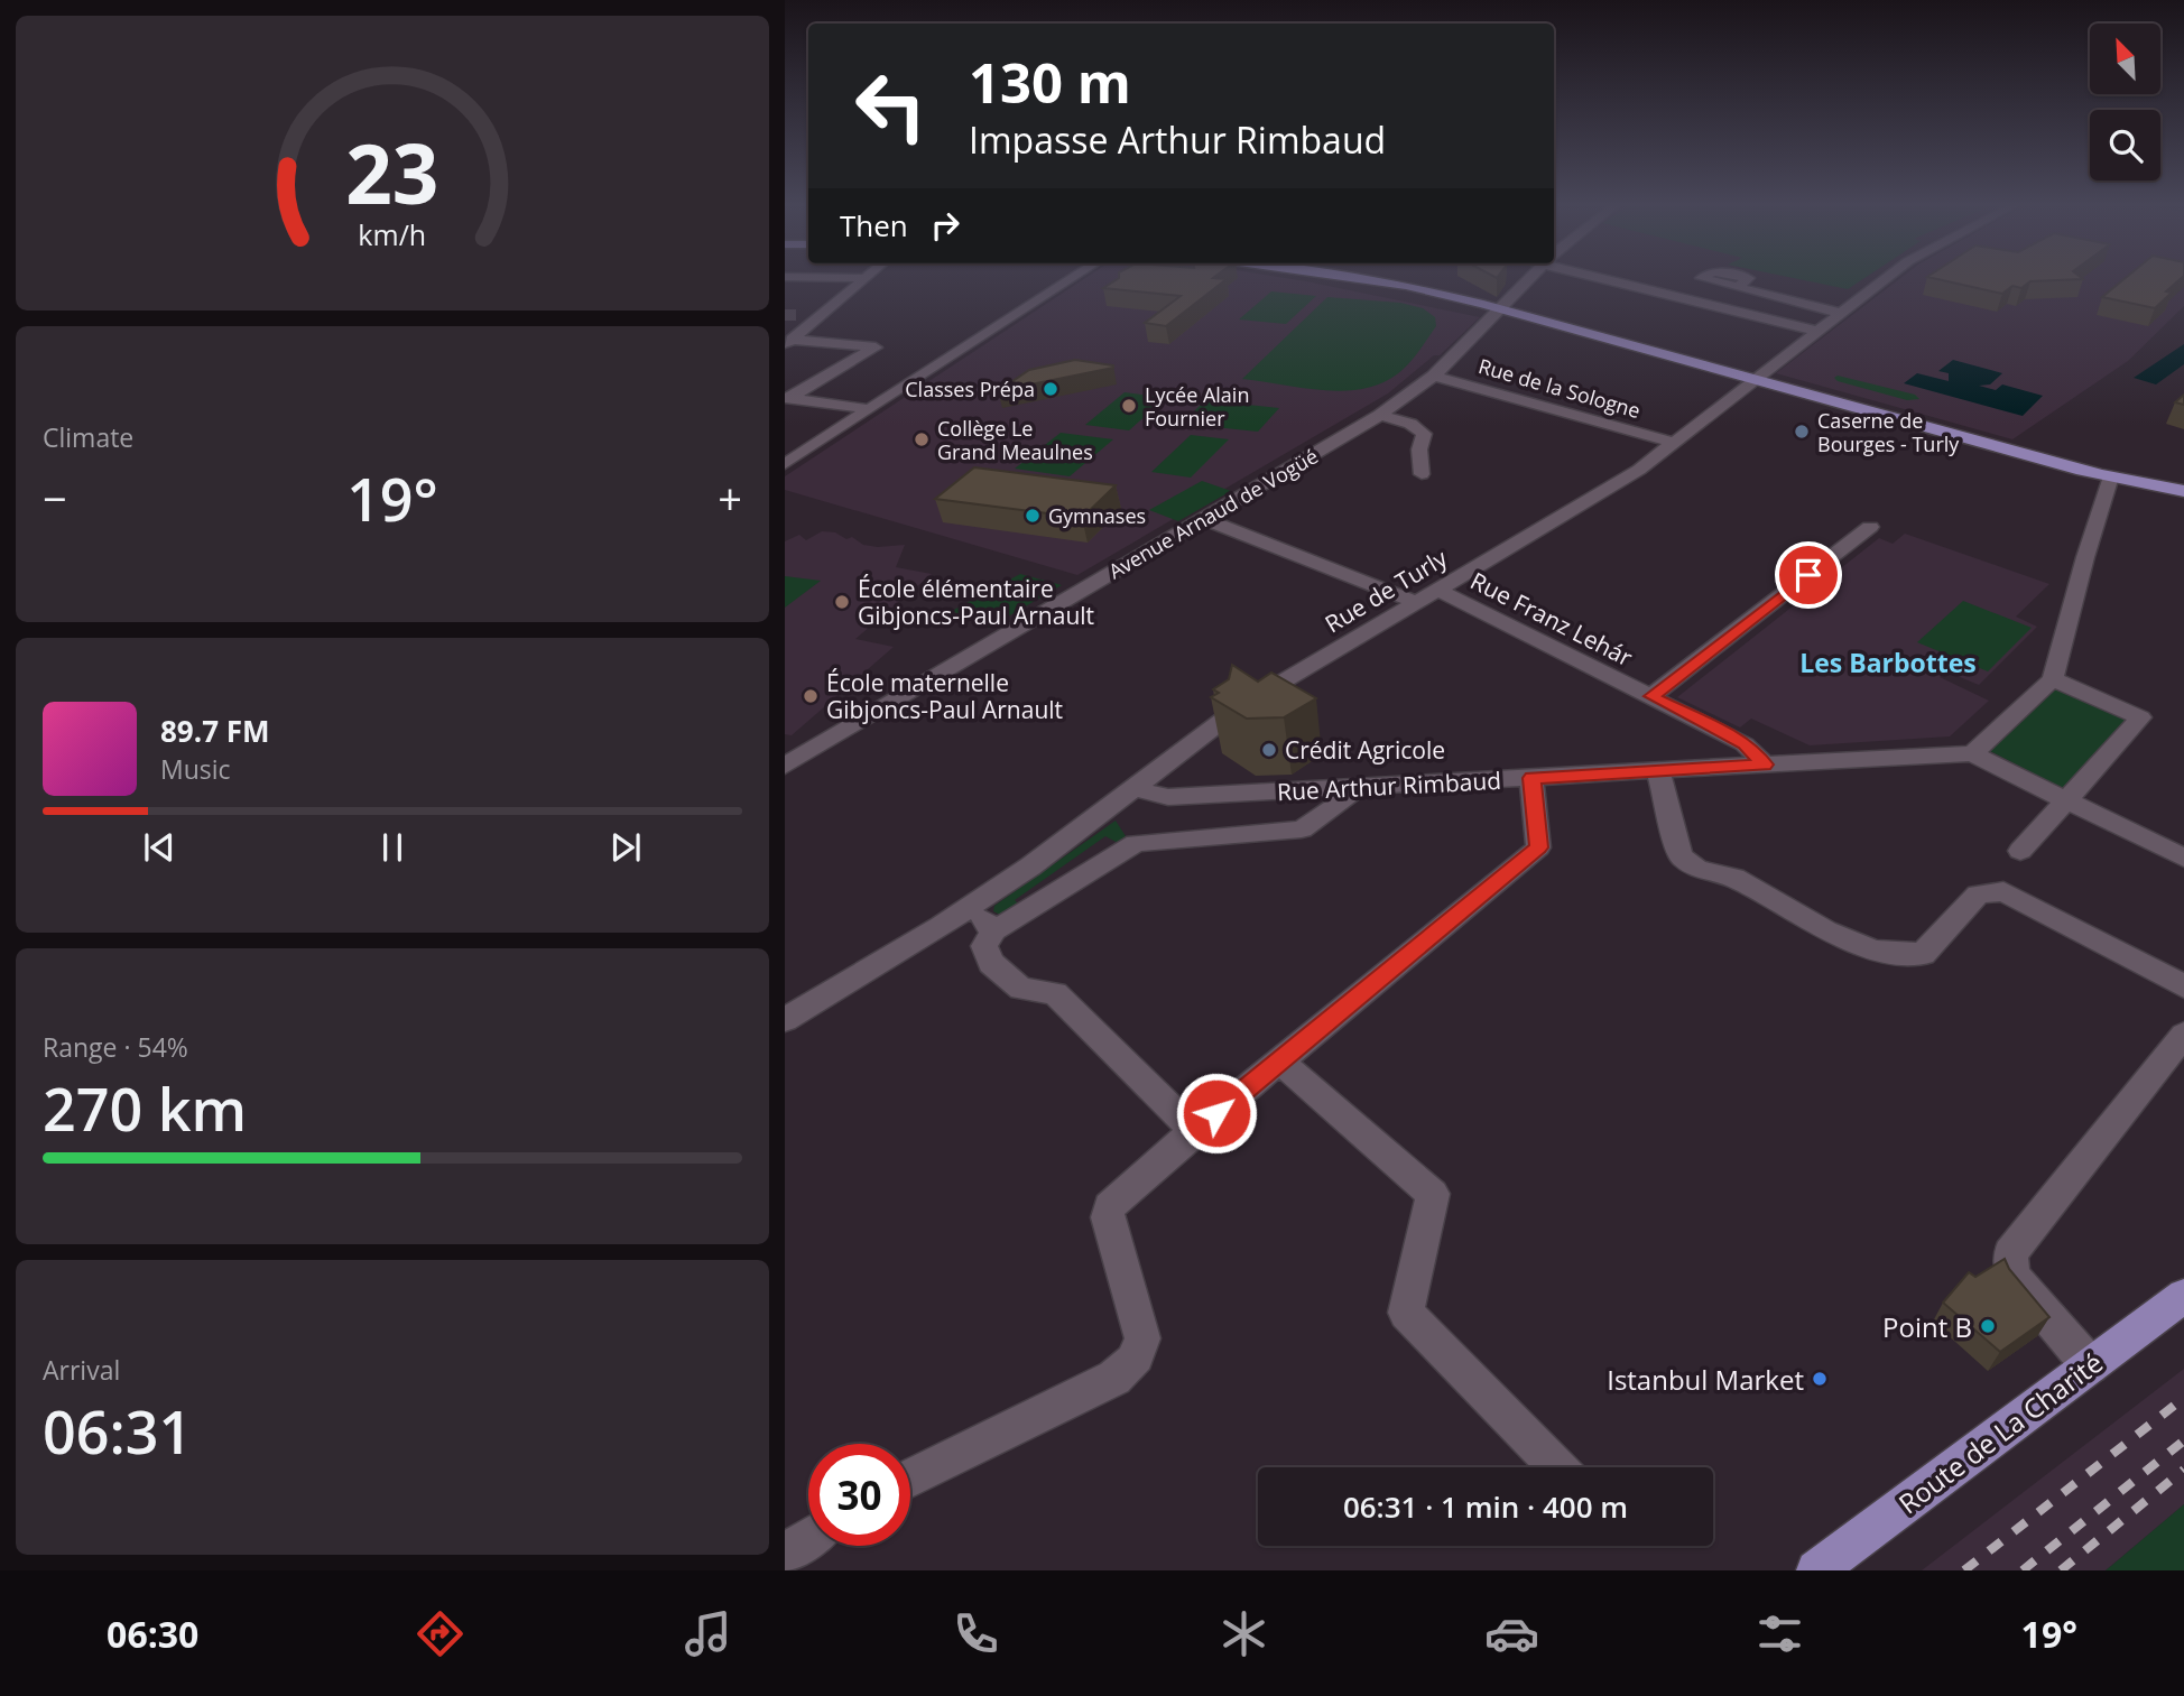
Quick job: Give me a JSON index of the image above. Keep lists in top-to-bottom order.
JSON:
{
  "streets": {
    "main road": ["Route de La Charité"],
    "street": [
      "Rue de la Sologne",
      "Avenue Arnaud de Vogüé",
      "Rue de Turly",
      "Rue Franz Lehár",
      "Rue Arthur Rimbaud"
    ]
  },
  "crossings": [
    ["Rue de la Sologne", "Avenue Arnaud de Vogüé"],
    ["Rue de la Sologne", "Rue de Turly"],
    ["Rue de Turly", "Rue Franz Lehár"],
    ["Rue de Turly", "Rue Arthur Rimbaud"],
    ["Rue Franz Lehár", "Rue Arthur Rimbaud"]
  ],
  "districts": ["Les Barbottes"],
  "places": [
    "Classes Prépa",
    "Lycée Alain Fournier",
    "Caserne de Bourges - Turly",
    "Collège Le Grand Meaulnes",
    "Gymnases",
    "École élémentaire Gibjoncs-Paul Arnault",
    "École maternelle Gibjoncs-Paul Arnault",
    "Crédit Agricole",
    "Point B",
    "Istanbul Market"
  ],
  "north": "top left",
  "page": {
    "turn": ["130 m", "Impasse Arthur Rimbaud"],
    "then": "Then",
    "tile": [
      "Climate",
      ["Range · 54%", "270 km"],
      ["Arrival", "06:31"]
    ],
    "heat": ["−", "19°", "+"],
    "song": ["89.7 FM", "Music"],
    "limit": "30",
    "trip": "06:31 · 1 min · 400 m",
    "tabs": ["06:30", "19°"],
    "gauge": ["23", "km/h"]
  }
}
